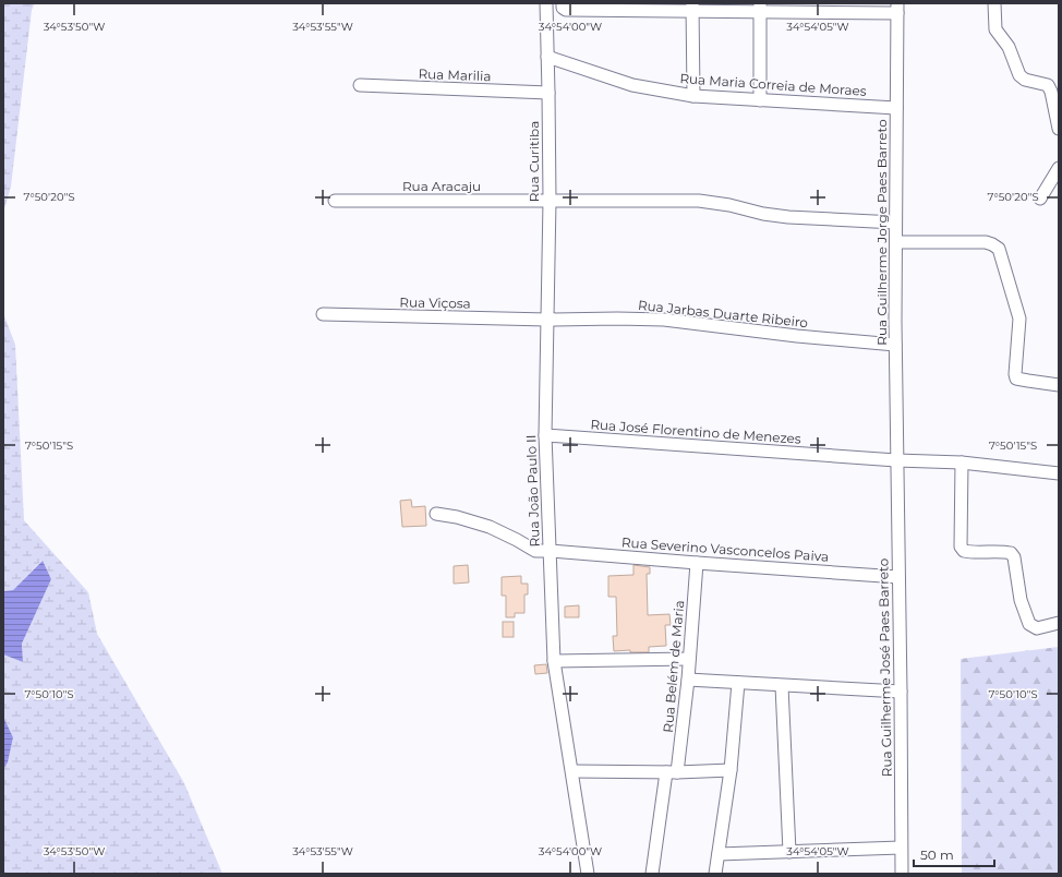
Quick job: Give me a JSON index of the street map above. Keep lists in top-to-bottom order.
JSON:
{
  "streets": {
    "street": [
      "Rua Marilia",
      "Rua Maria Correia de Moraes",
      "Rua Curitiba",
      "Rua Aracaju",
      "Rua Guilherme Jorge Paes Barreto",
      "Rua Viçosa",
      "Rua Jarbas Duarte Ribeiro",
      "Rua José Florentino de Menezes",
      "Rua João Paulo II",
      "Rua Severino Vasconcelos Paiva",
      "Rua Belém de Maria",
      "Rua Guilherme José Paes Barreto"
    ]
  },
  "crossings": [
    ["Rua Marilia", "Rua Curitiba"],
    ["Rua Maria Correia de Moraes", "Rua Curitiba"],
    ["Rua Maria Correia de Moraes", "Rua Guilherme Jorge Paes Barreto"],
    ["Rua Curitiba", "Rua Aracaju"],
    ["Rua Curitiba", "Rua Viçosa"],
    ["Rua Curitiba", "Rua Jarbas Duarte Ribeiro"],
    ["Rua Curitiba", "Rua João Paulo II"],
    ["Rua Aracaju", "Rua Guilherme Jorge Paes Barreto"],
    ["Rua Guilherme Jorge Paes Barreto", "Rua Jarbas Duarte Ribeiro"],
    ["Rua Guilherme Jorge Paes Barreto", "Rua José Florentino de Menezes"],
    ["Rua Guilherme Jorge Paes Barreto", "Rua Guilherme José Paes Barreto"],
    ["Rua Viçosa", "Rua Jarbas Duarte Ribeiro"],
    ["Rua Viçosa", "Rua João Paulo II"],
    ["Rua Jarbas Duarte Ribeiro", "Rua João Paulo II"],
    ["Rua José Florentino de Menezes", "Rua João Paulo II"],
    ["Rua José Florentino de Menezes", "Rua Guilherme José Paes Barreto"],
    ["Rua João Paulo II", "Rua Severino Vasconcelos Paiva"],
    ["Rua Severino Vasconcelos Paiva", "Rua Belém de Maria"],
    ["Rua Severino Vasconcelos Paiva", "Rua Guilherme José Paes Barreto"]
  ],
  "scale_bar": "50 m",
  "coordinates": [
    "34°53'50\"W",
    "34°53'55\"W",
    "34°54'00\"W",
    "34°54'05\"W",
    "7°50'20\"S",
    "7°50'15\"S",
    "7°50'10\"S"
  ]
}
